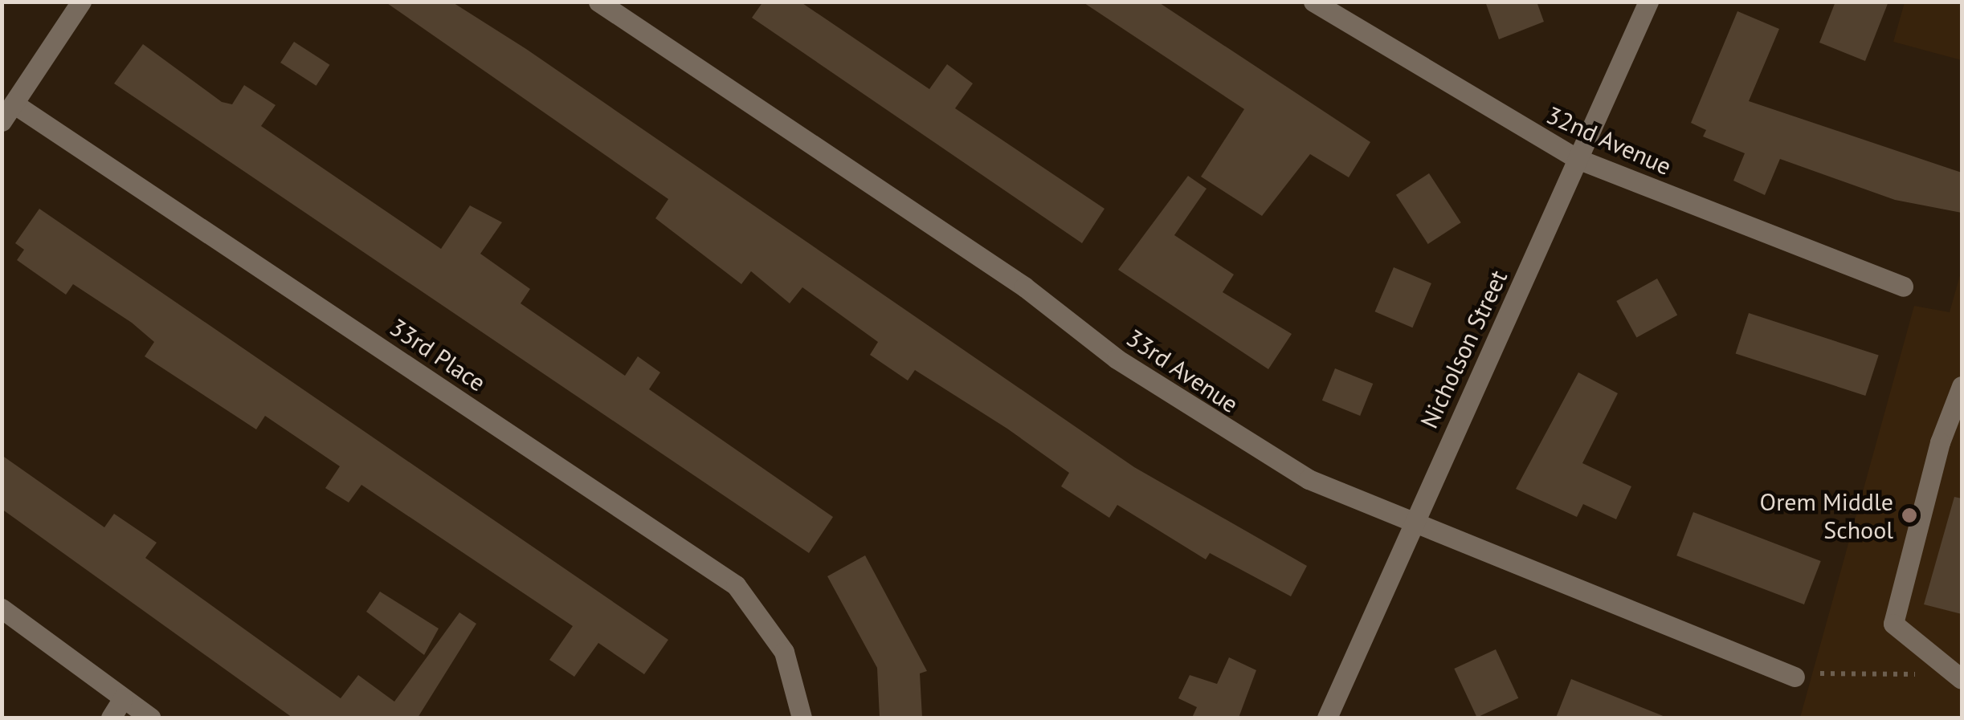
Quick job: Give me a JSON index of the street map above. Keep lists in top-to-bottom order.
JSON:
{
  "streets": {
    "street": [
      "32nd Avenue",
      "Nicholson Street",
      "33rd Place",
      "33rd Avenue"
    ]
  },
  "crossings": [
    ["32nd Avenue", "Nicholson Street"],
    ["Nicholson Street", "33rd Avenue"]
  ],
  "places": ["Orem Middle School"]
}
